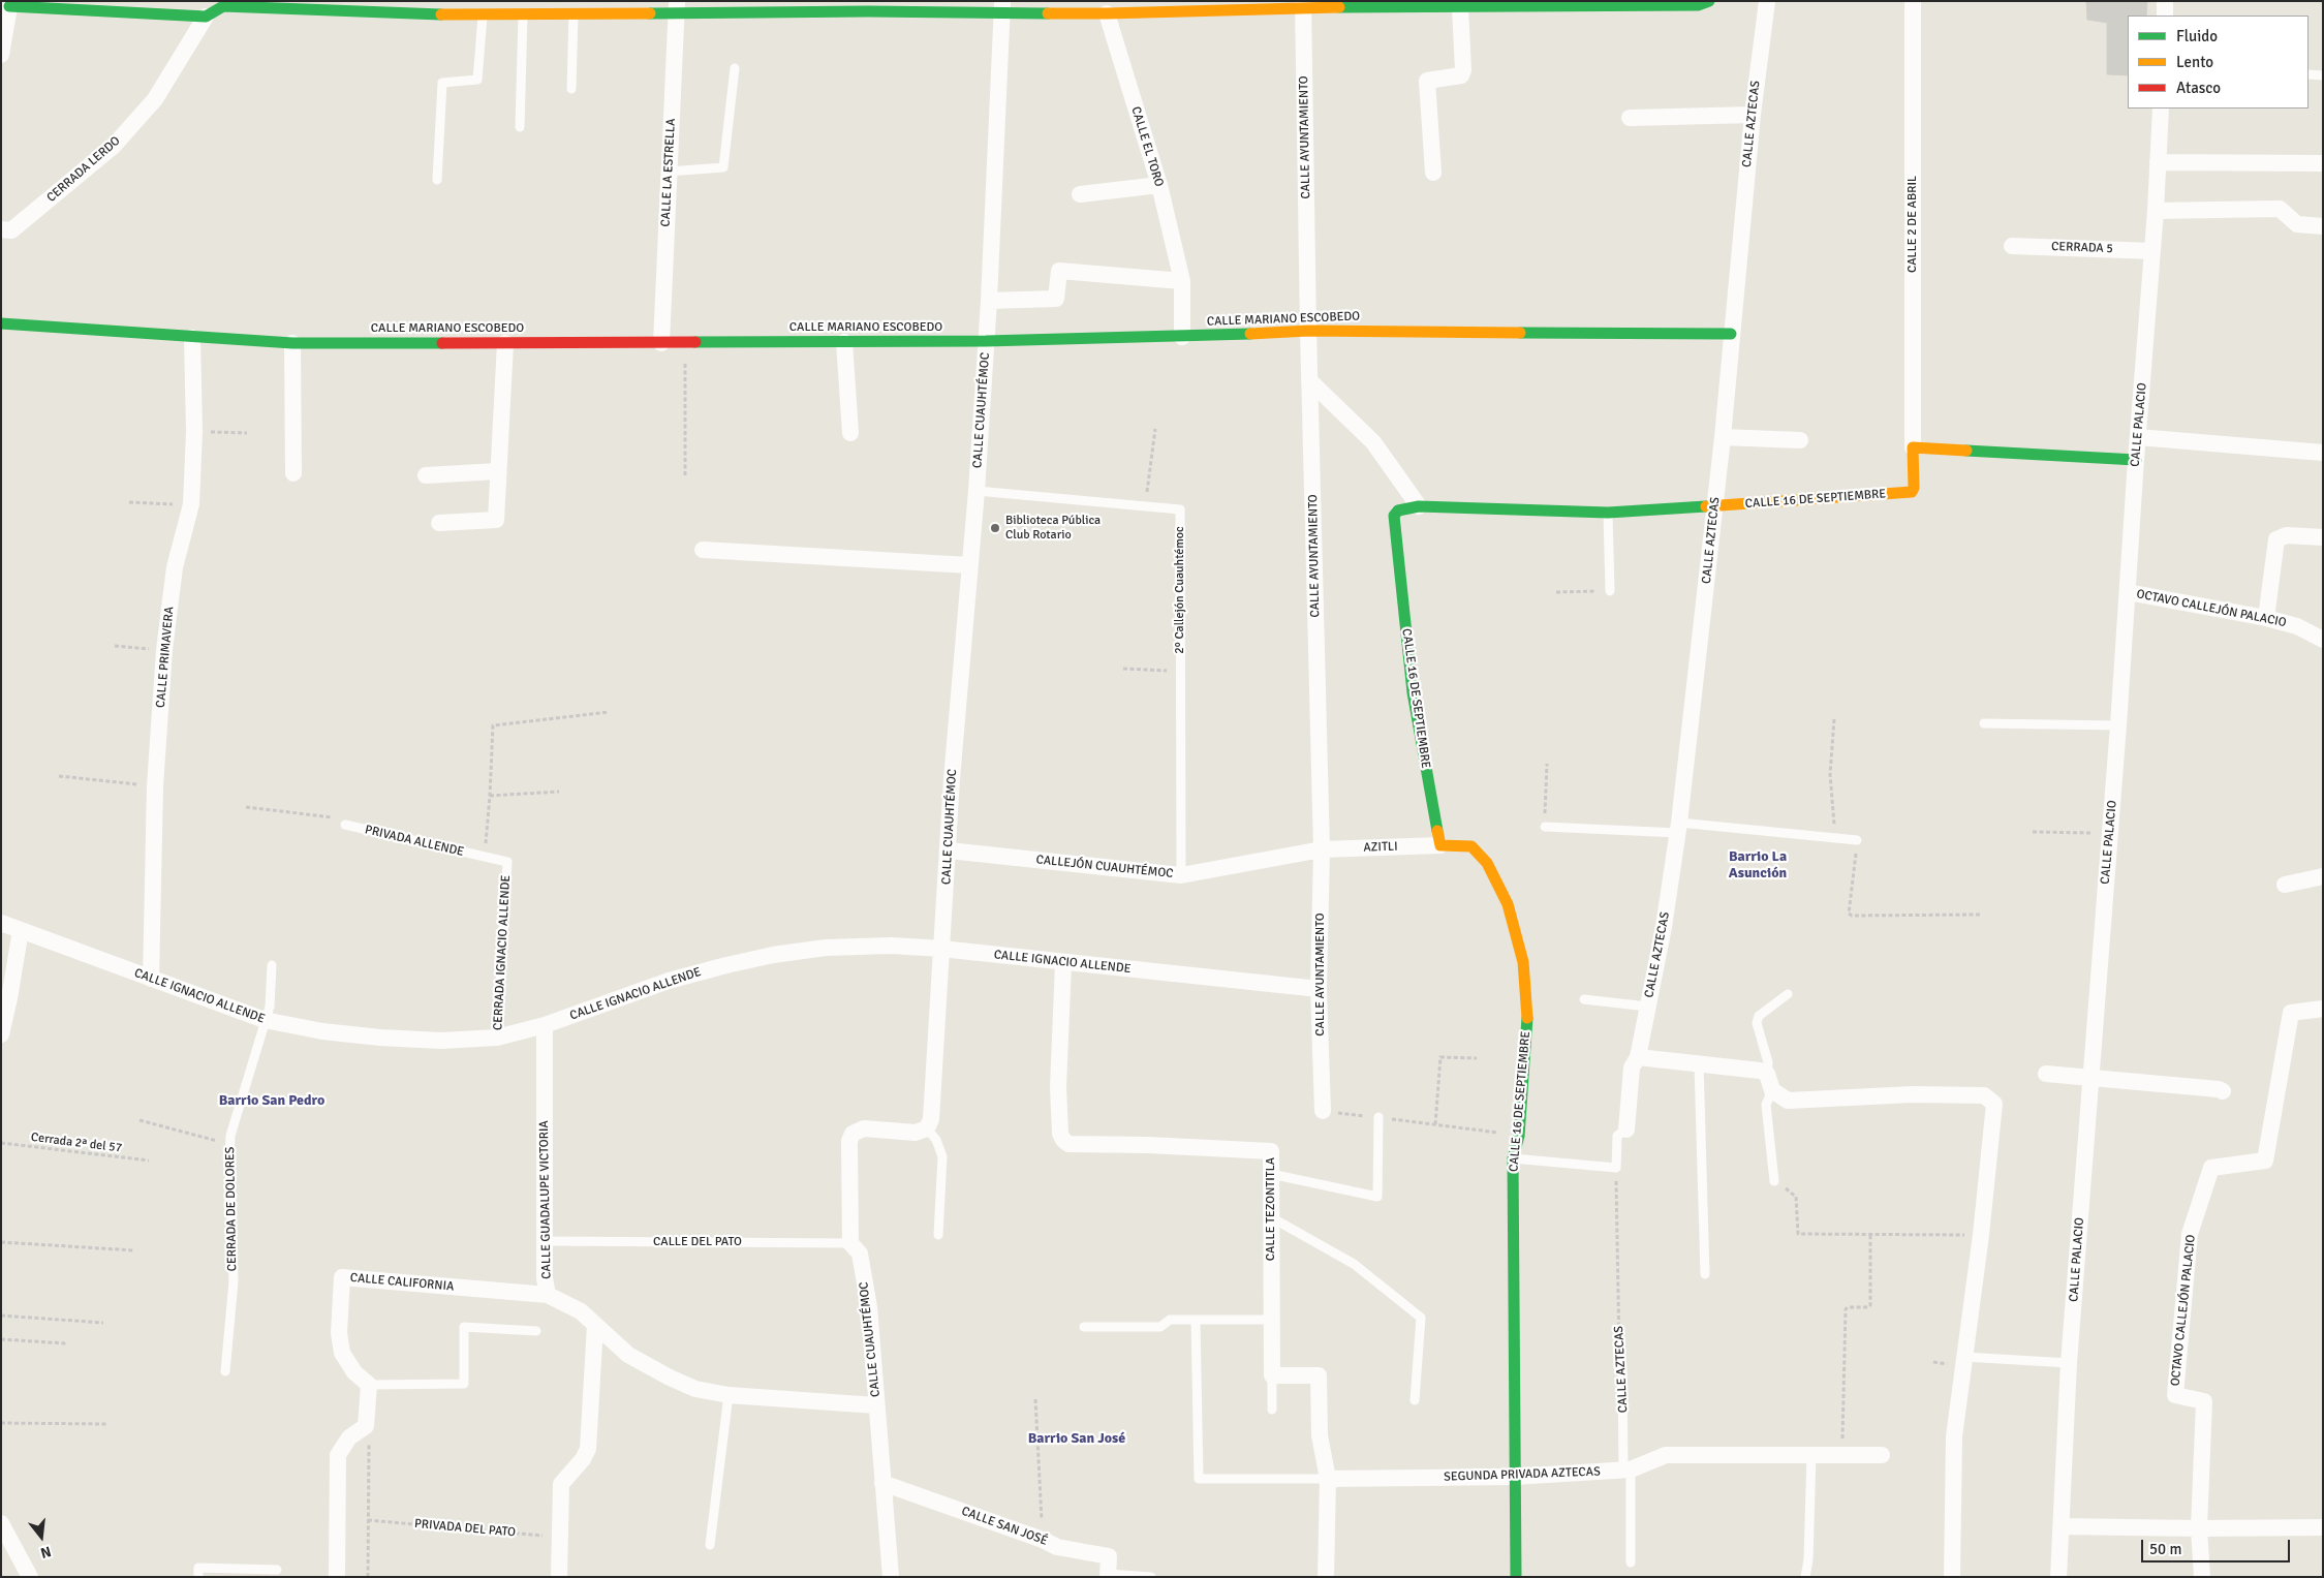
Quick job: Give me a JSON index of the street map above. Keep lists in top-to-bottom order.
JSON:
{
  "streets": {
    "street": [
      "CALLE AZTECAS",
      "CALLE AYUNTAMIENTO",
      "CALLE EL TORO",
      "CERRADA LERDO",
      "CALLE LA ESTRELLA",
      "CALLE 2 DE ABRIL",
      "CERRADA 5",
      "CALLE MARIANO ESCOBEDO",
      "CALLE CUAUHTÉMOC",
      "CALLE PALACIO",
      "CALLE 16 DE SEPTIEMBRE",
      "OCTAVO CALLEJÓN PALACIO",
      "CALLE PRIMAVERA",
      "AZITLI",
      "CALLEJÓN CUAUHTÉMOC",
      "CALLE IGNACIO ALLENDE",
      "CALLE GUADALUPE VICTORIA",
      "CALLE TEZONTITLA",
      "CALLE CALIFORNIA",
      "SEGUNDA PRIVADA AZTECAS",
      "CALLE SAN JOSÉ"
    ],
    "lane": [
      "2º Callejón Cuauhtémoc",
      "PRIVADA ALLENDE",
      "CERRADA IGNACIO ALLENDE",
      "CERRADA DE DOLORES",
      "CALLE DEL PATO"
    ],
    "path": ["Cerrada 2ª del 57", "PRIVADA DEL PATO"]
  },
  "crossings": [
    ["CALLE AZTECAS", "CALLE MARIANO ESCOBEDO"],
    ["CALLE AZTECAS", "CALLE 16 DE SEPTIEMBRE"],
    ["CALLE AZTECAS", "SEGUNDA PRIVADA AZTECAS"],
    ["CALLE AYUNTAMIENTO", "CALLE MARIANO ESCOBEDO"],
    ["CALLE AYUNTAMIENTO", "AZITLI"],
    ["CALLE AYUNTAMIENTO", "CALLEJÓN CUAUHTÉMOC"],
    ["CALLE AYUNTAMIENTO", "CALLE IGNACIO ALLENDE"],
    ["CALLE EL TORO", "CALLE MARIANO ESCOBEDO"],
    ["CALLE LA ESTRELLA", "CALLE MARIANO ESCOBEDO"],
    ["CALLE 2 DE ABRIL", "CALLE 16 DE SEPTIEMBRE"],
    ["CERRADA 5", "CALLE PALACIO"],
    ["CALLE MARIANO ESCOBEDO", "CALLE CUAUHTÉMOC"],
    ["CALLE MARIANO ESCOBEDO", "CALLE PRIMAVERA"],
    ["CALLE CUAUHTÉMOC", "2º Callejón Cuauhtémoc"],
    ["CALLE CUAUHTÉMOC", "CALLEJÓN CUAUHTÉMOC"],
    ["CALLE CUAUHTÉMOC", "CALLE IGNACIO ALLENDE"],
    ["CALLE CUAUHTÉMOC", "CALLE GUADALUPE VICTORIA"],
    ["CALLE CUAUHTÉMOC", "CALLE DEL PATO"],
    ["CALLE CUAUHTÉMOC", "CALLE SAN JOSÉ"],
    ["CALLE PALACIO", "OCTAVO CALLEJÓN PALACIO"],
    ["CALLE 16 DE SEPTIEMBRE", "AZITLI"],
    ["CALLE 16 DE SEPTIEMBRE", "SEGUNDA PRIVADA AZTECAS"],
    ["2º Callejón Cuauhtémoc", "CALLEJÓN CUAUHTÉMOC"],
    ["CALLE PRIMAVERA", "CALLE IGNACIO ALLENDE"],
    ["PRIVADA ALLENDE", "CERRADA IGNACIO ALLENDE"],
    ["AZITLI", "CALLEJÓN CUAUHTÉMOC"],
    ["CERRADA IGNACIO ALLENDE", "CALLE IGNACIO ALLENDE"],
    ["CALLE IGNACIO ALLENDE", "CALLE GUADALUPE VICTORIA"],
    ["CALLE IGNACIO ALLENDE", "CERRADA DE DOLORES"],
    ["CALLE IGNACIO ALLENDE", "CALLE TEZONTITLA"],
    ["CALLE GUADALUPE VICTORIA", "CALLE DEL PATO"],
    ["CALLE GUADALUPE VICTORIA", "CALLE CALIFORNIA"]
  ],
  "districts": ["Barrio La Asunción", "Barrio San Pedro", "Barrio San José"],
  "places": ["Biblioteca Pública Club Rotario"],
  "legend": ["Fluido", "Lento", "Atasco"],
  "scale_bar": "50 m",
  "north": "bottom"
}
